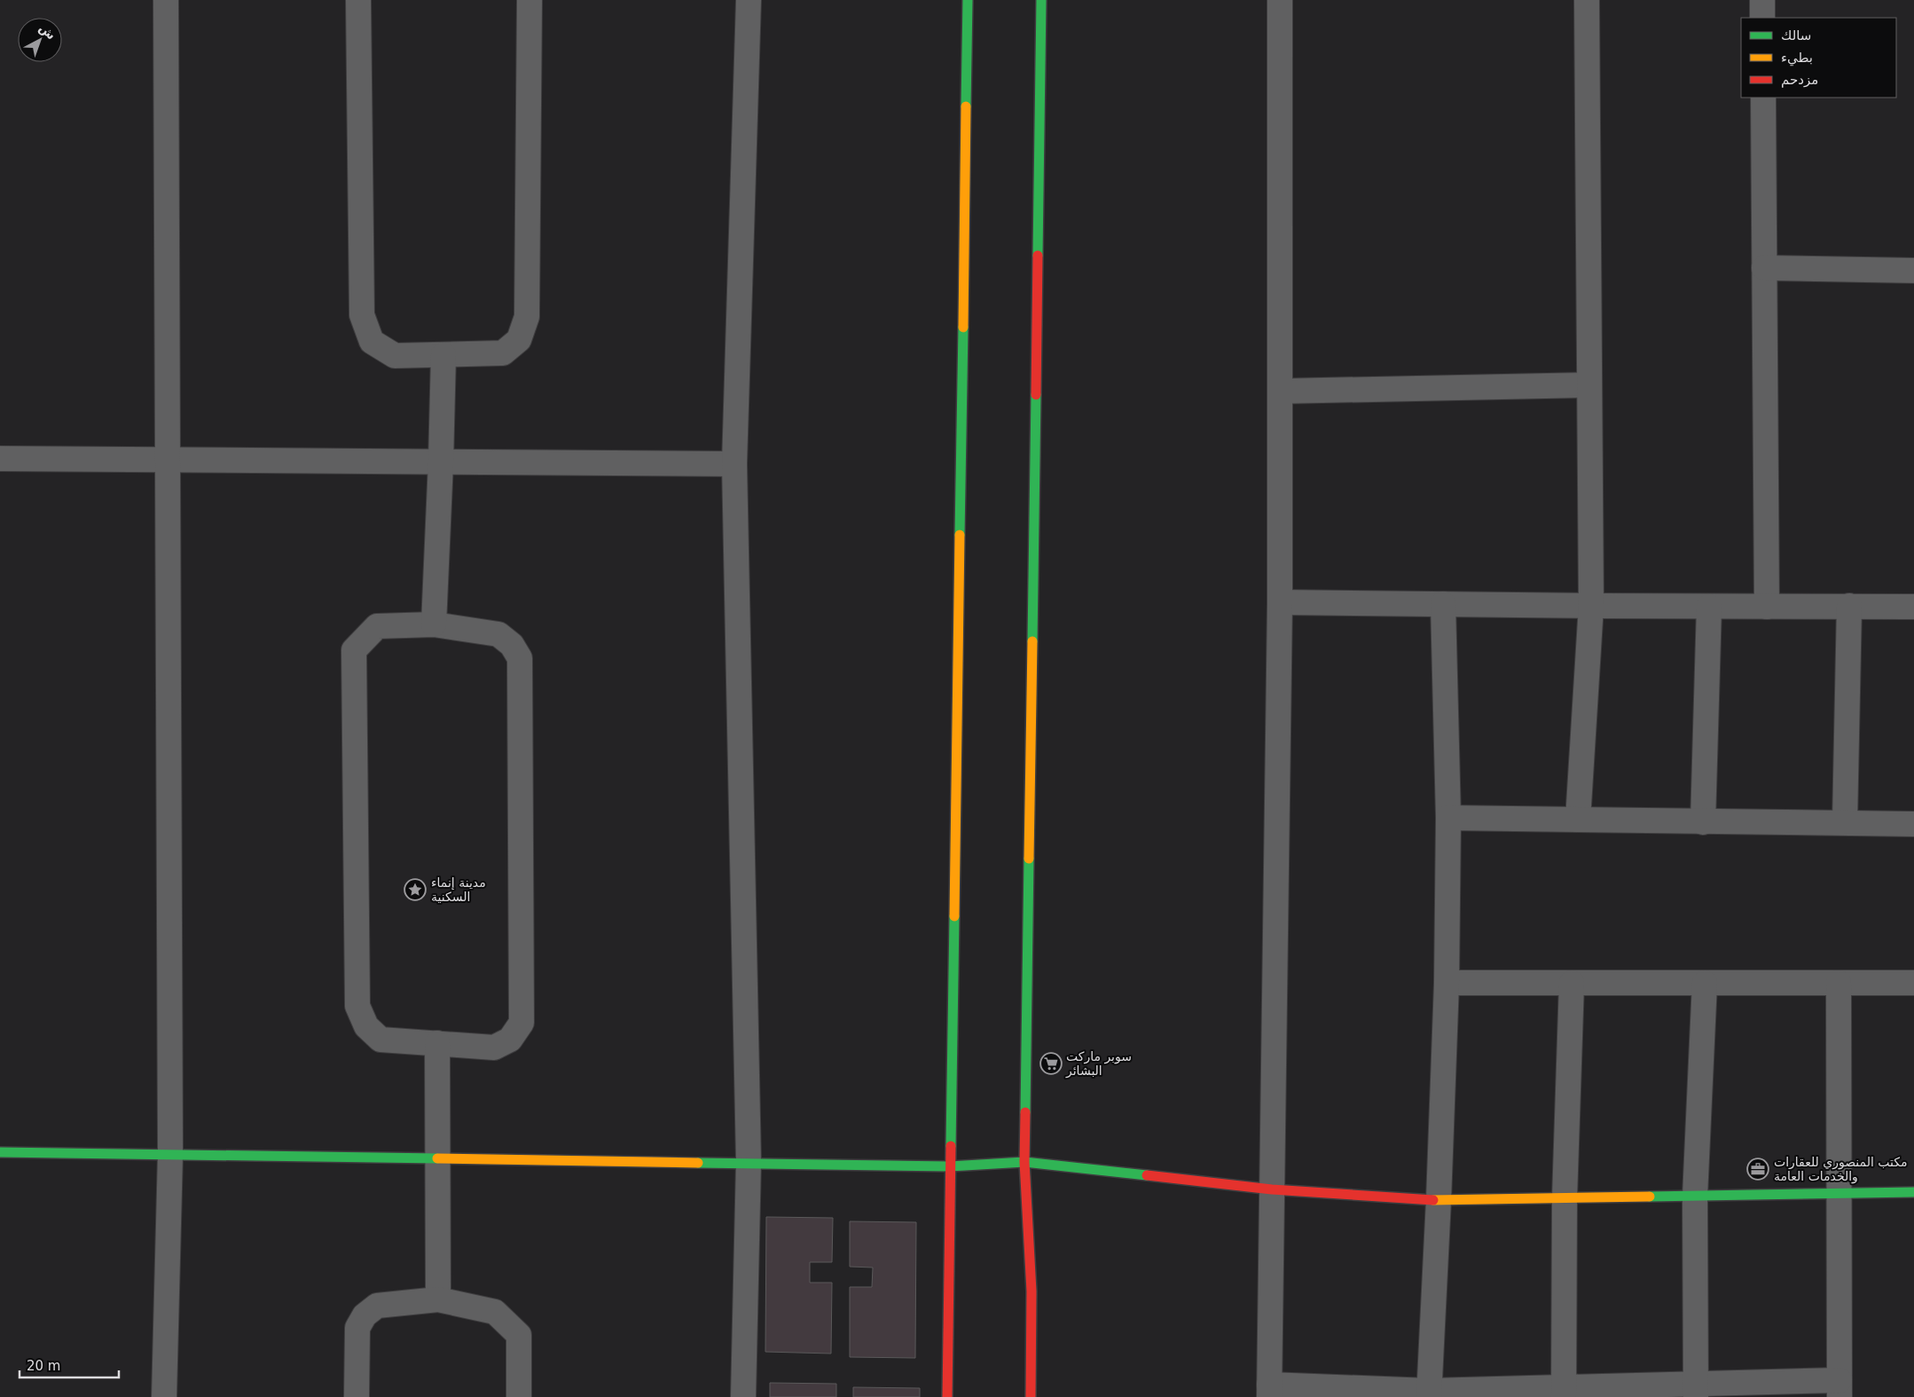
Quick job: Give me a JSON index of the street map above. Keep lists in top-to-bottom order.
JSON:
{
  "places": {
    "place": ["مدينة إنماء السكنية"],
    "supermarket": ["سوبر ماركت البشائر"],
    "office": ["مكتب المنصوري للعقارات والخدمات العامة"]
  },
  "legend": ["سالك", "بطيء", "مزدحم"],
  "scale_bar": "20 m",
  "north": "top right"
}
